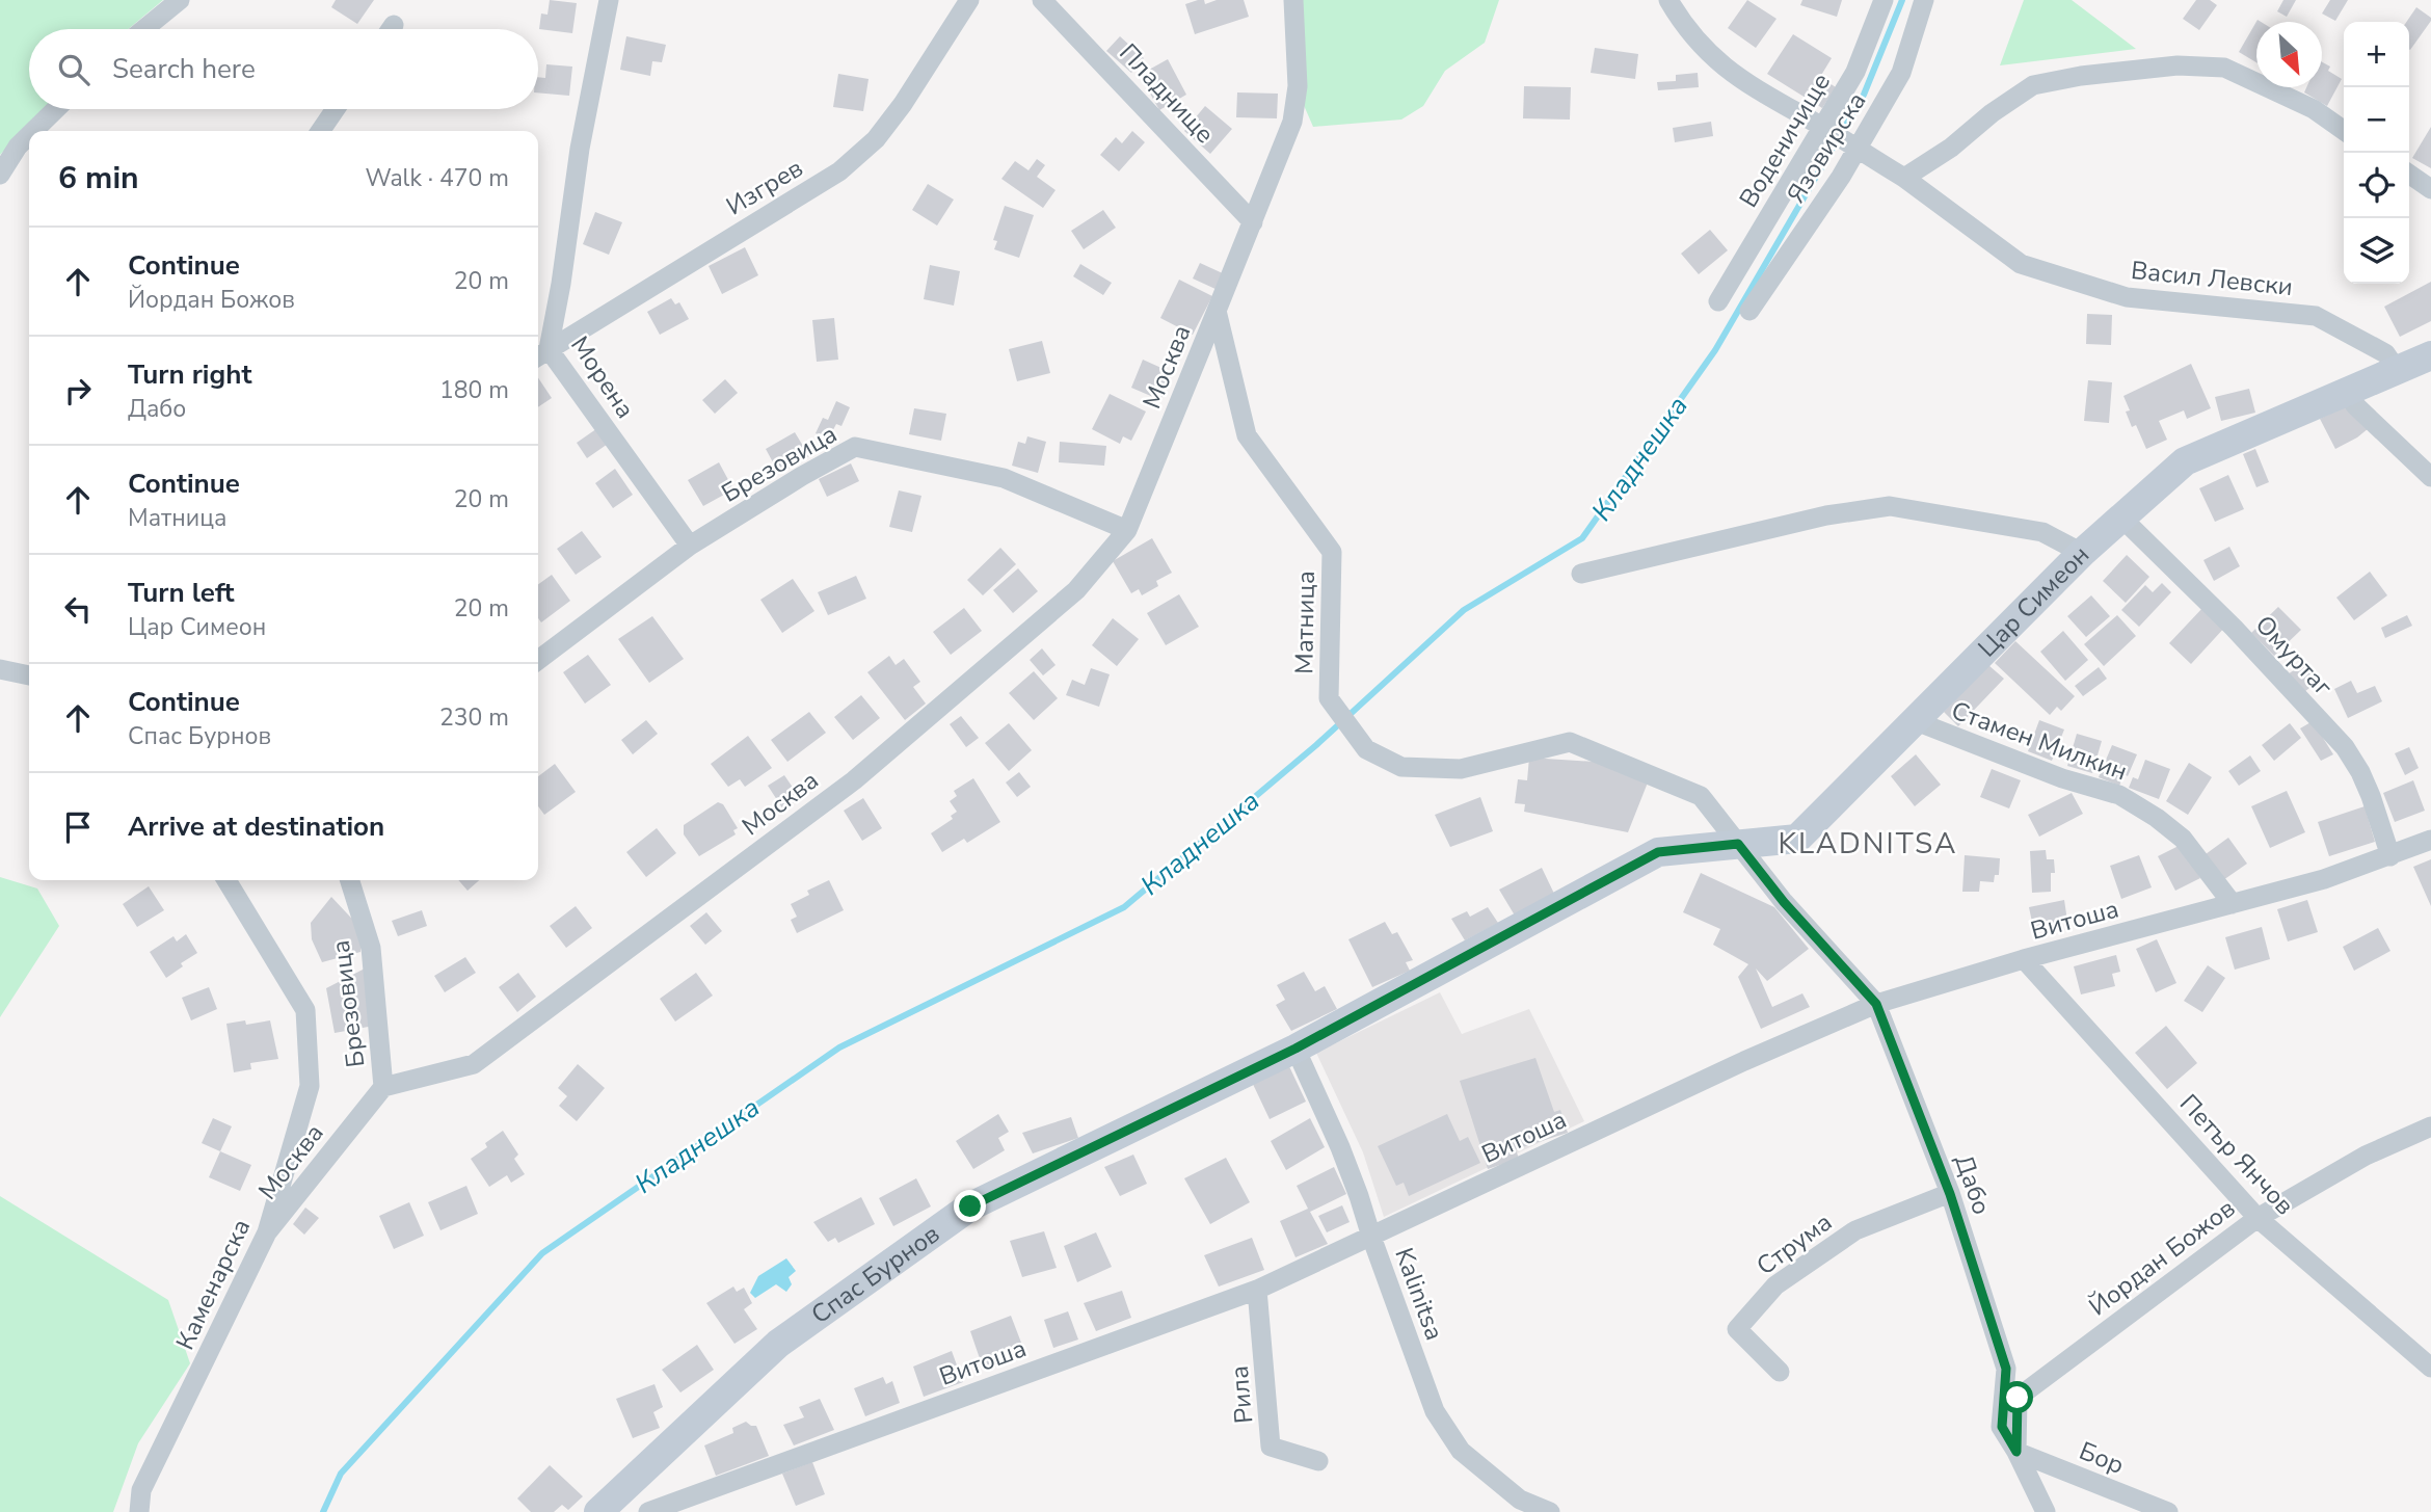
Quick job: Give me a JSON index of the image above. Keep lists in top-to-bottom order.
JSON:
{
  "streets": {
    "street": [
      "Пладнище",
      "Воденичище",
      "Язовирска",
      "Изгрев",
      "Васил Левски",
      "Москва",
      "Морена",
      "Брезовица",
      "Цар Симеон",
      "Матница",
      "Омуртаг",
      "Стамен Милкин",
      "Витоша",
      "Петър Янчов",
      "Дабо",
      "Струма",
      "Йордан Божов",
      "Спас Бурнов",
      "Каменарска",
      "Kalinitsa",
      "Рила",
      "Бор"
    ]
  },
  "crossings": [
    ["Воденичище", "Васил Левски"],
    ["Язовирска", "Васил Левски"],
    ["Изгрев", "Морена"],
    ["Васил Левски", "Цар Симеон"],
    ["Москва", "Брезовица"],
    ["Москва", "Матница"],
    ["Москва", "Каменарска"],
    ["Морена", "Брезовица"],
    ["Цар Симеон", "Матница"],
    ["Цар Симеон", "Омуртаг"],
    ["Цар Симеон", "Стамен Милкин"],
    ["Цар Симеон", "Спас Бурнов"],
    ["Матница", "Дабо"],
    ["Омуртаг", "Витоша"],
    ["Стамен Милкин", "Витоша"],
    ["Витоша", "Петър Янчов"],
    ["Витоша", "Дабо"],
    ["Витоша", "Kalinitsa"],
    ["Витоша", "Рила"],
    ["Петър Янчов", "Йордан Божов"],
    ["Дабо", "Струма"],
    ["Дабо", "Йордан Божов"],
    ["Дабо", "Бор"],
    ["Йордан Божов", "Бор"],
    ["Спас Бурнов", "Kalinitsa"]
  ],
  "districts": ["KLADNITSA"],
  "water": ["Кладнешка"],
  "north": "bottom right",
  "page": {
    "map_buttons": ["+", "−"],
    "search": "Search here",
    "heading": ["6 min", "Walk · 470 m"],
    "list": [
      ["Continue", "Йордан Божов", "20 m"],
      ["Turn right", "Дабо", "180 m"],
      ["Continue", "Матница", "20 m"],
      ["Turn left", "Цар Симеон", "20 m"],
      ["Continue", "Спас Бурнов", "230 m"],
      "Arrive at destination"
    ]
  }
}
